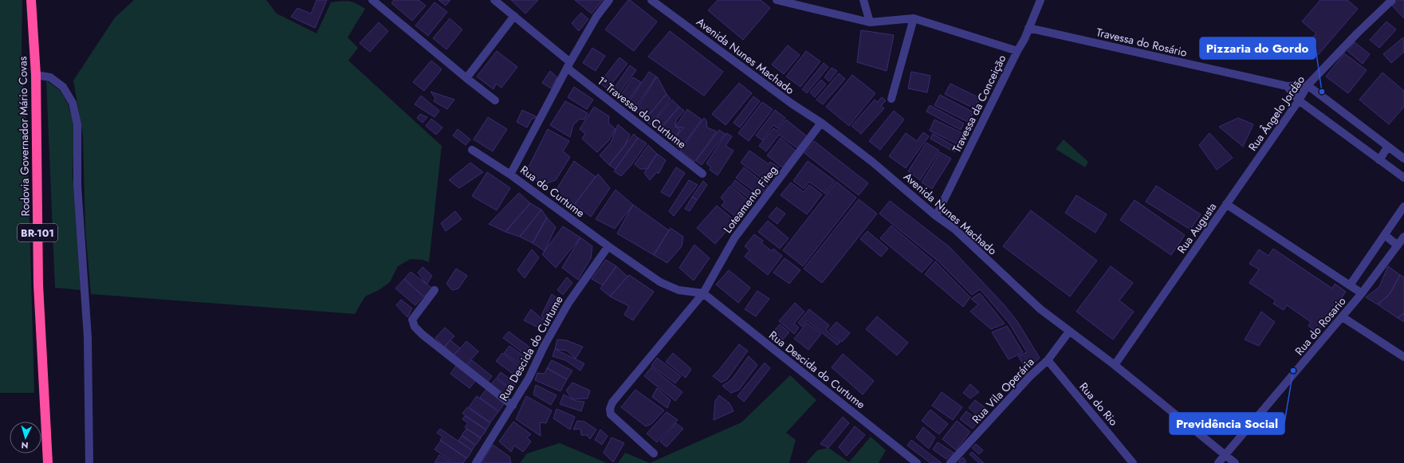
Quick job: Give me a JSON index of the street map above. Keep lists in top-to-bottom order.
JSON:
{
  "streets": {
    "highway": ["Rodovia Governador Mário Covas", "BR-101"],
    "street": [
      "Travessa do Rosário",
      "Avenida Nunes Machado",
      "Travessa da Conceição",
      "1ª Travessa do Curtume",
      "Rua Ângelo Jordão",
      "Rua do Curtume",
      "Loteamento Fiteg",
      "Rua Augusta",
      "Rua do Rosario",
      "Rua Descida do Curtume",
      "Rua Vila Operária",
      "Rua do Rio"
    ]
  },
  "crossings": [
    ["Travessa do Rosário", "Travessa da Conceição"],
    ["Travessa do Rosário", "Rua Ângelo Jordão"],
    ["Avenida Nunes Machado", "Travessa da Conceição"],
    ["Avenida Nunes Machado", "Loteamento Fiteg"],
    ["Avenida Nunes Machado", "Rua Augusta"],
    ["Avenida Nunes Machado", "Rua do Rosario"],
    ["Avenida Nunes Machado", "Rua Vila Operária"],
    ["1ª Travessa do Curtume", "Rua do Curtume"],
    ["Rua Ângelo Jordão", "Rua Augusta"],
    ["Rua do Curtume", "Loteamento Fiteg"],
    ["Rua do Curtume", "Rua Descida do Curtume"],
    ["Loteamento Fiteg", "Rua Descida do Curtume"],
    ["Rua Augusta", "Rua do Rosario"],
    ["Rua Vila Operária", "Rua do Rio"]
  ],
  "places": ["Pizzaria do Gordo", "Previdência Social"],
  "north": "bottom"
}
